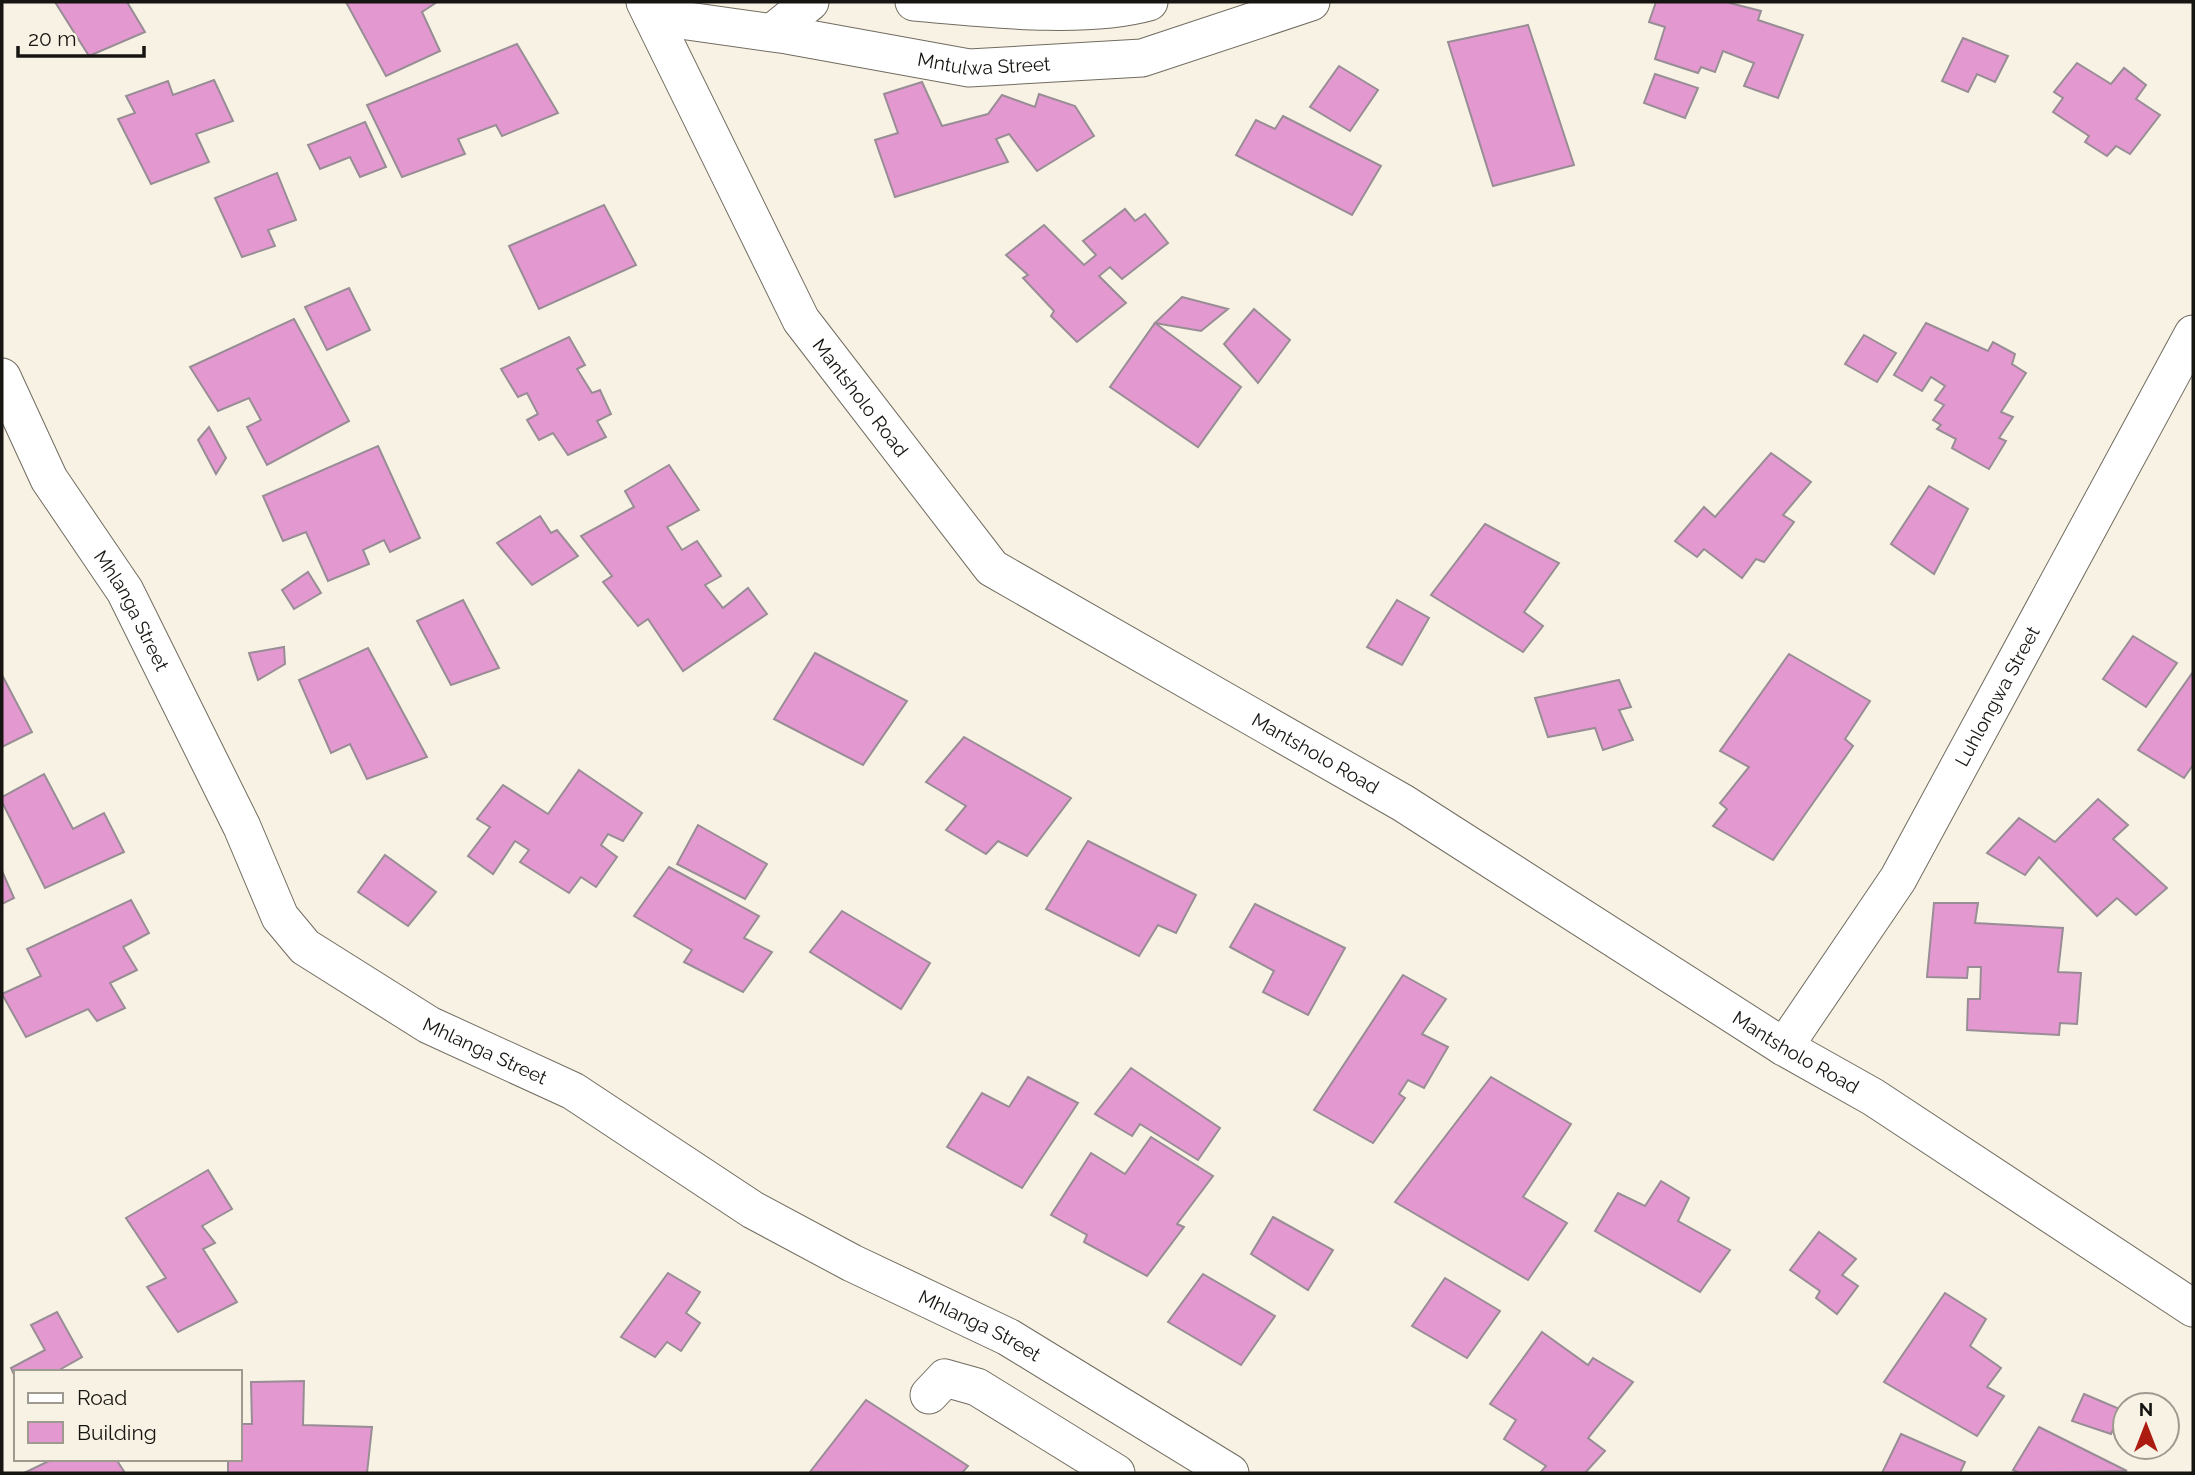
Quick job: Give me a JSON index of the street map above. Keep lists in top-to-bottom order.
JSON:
{
  "streets": {
    "street": [
      "Mntulwa Street",
      "Mantsholo Road",
      "Mhlanga Street",
      "Luhlongwa Street"
    ]
  },
  "crossings": [
    ["Mntulwa Street", "Mantsholo Road"],
    ["Mantsholo Road", "Luhlongwa Street"]
  ],
  "legend": ["Road", "Building"],
  "scale_bar": "20 m",
  "north": "top"
}
